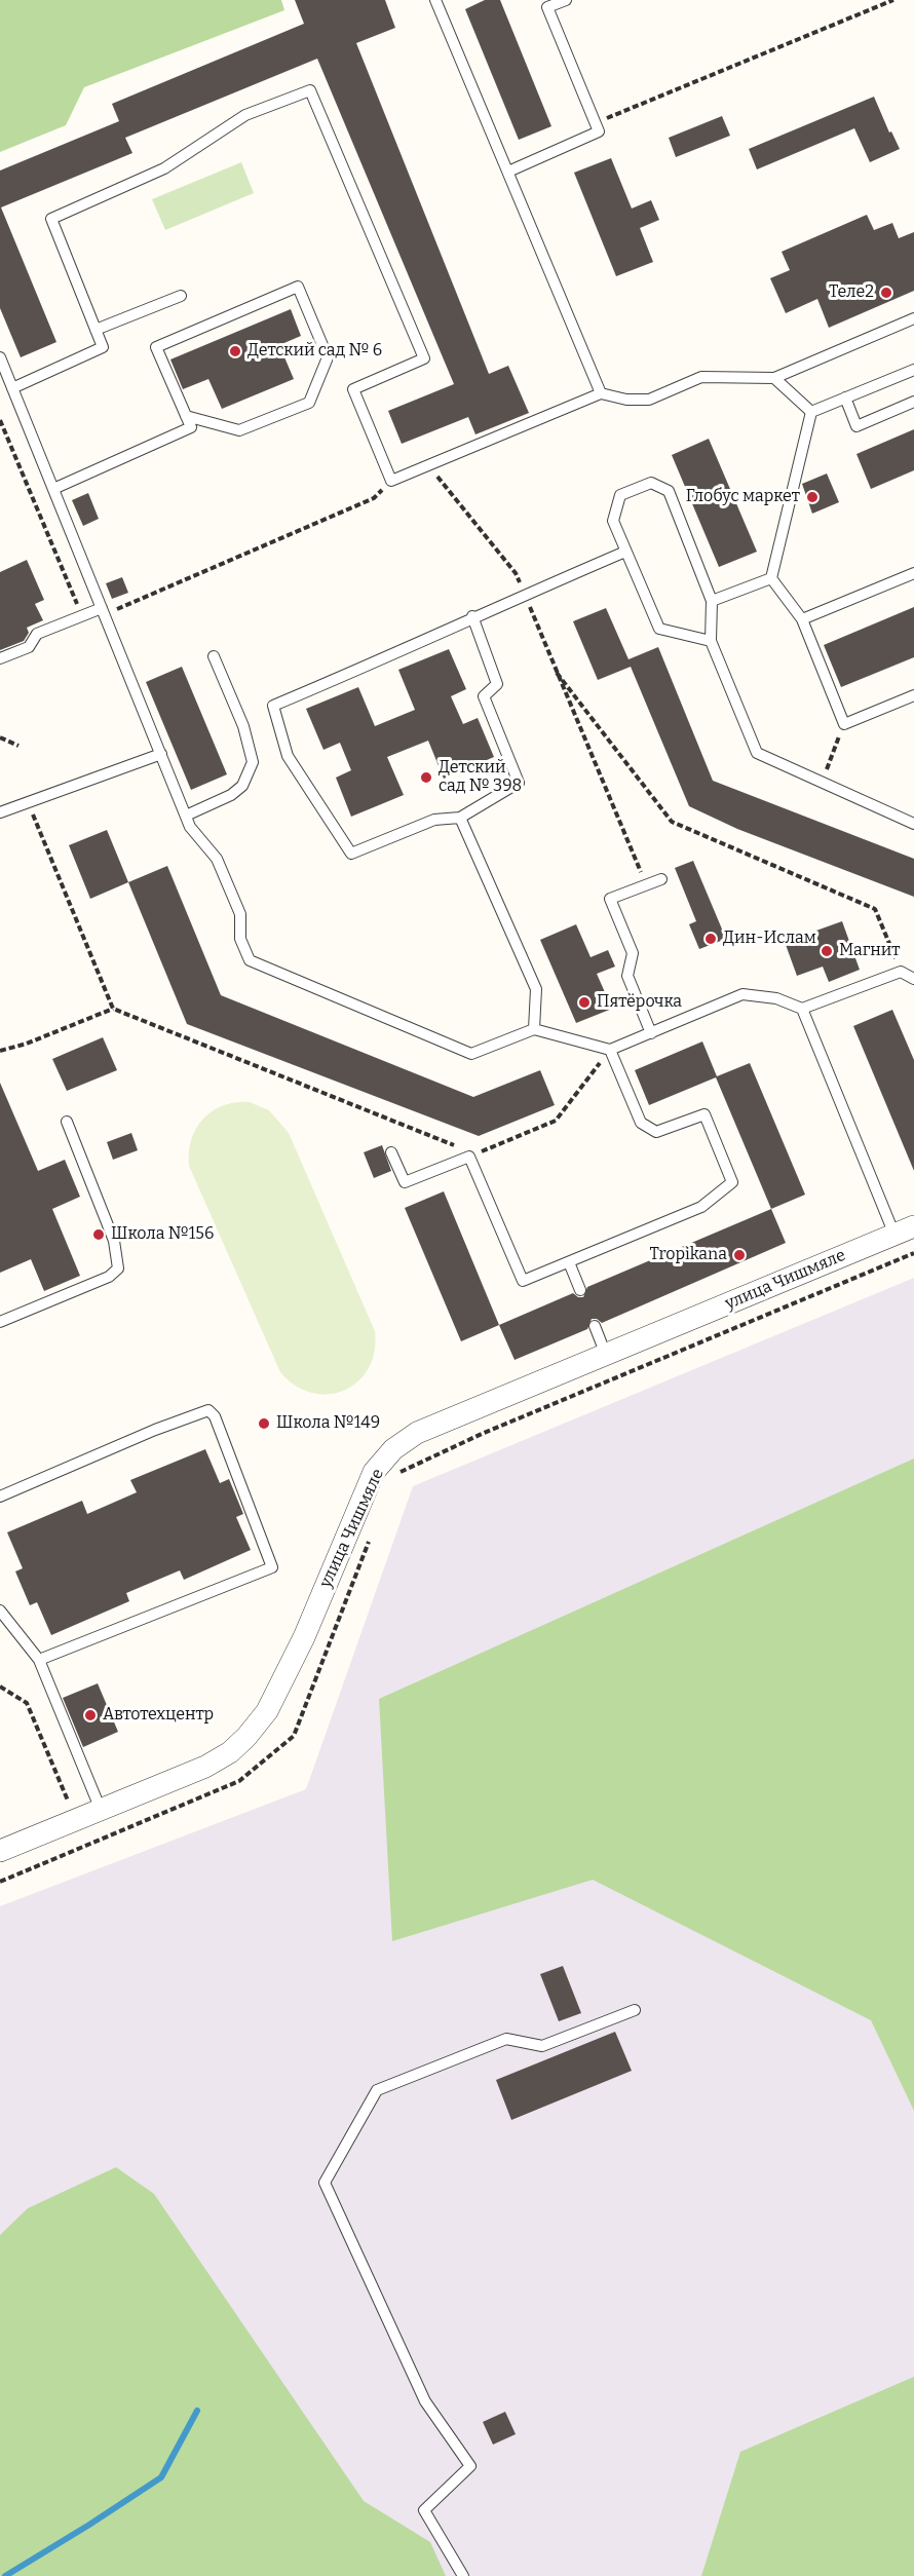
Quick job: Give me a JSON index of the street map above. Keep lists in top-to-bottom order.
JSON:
{
  "streets": {
    "street": ["улица Чишмяле"]
  },
  "places": [
    "Теле2",
    "Детский сад № 6",
    "Глобус маркет",
    "Детский сад № 398",
    "Дин-Ислам",
    "Магнит",
    "Пятёрочка",
    "Школа №156",
    "Tropikana",
    "Школа №149",
    "Автотехцентр"
  ]
}
